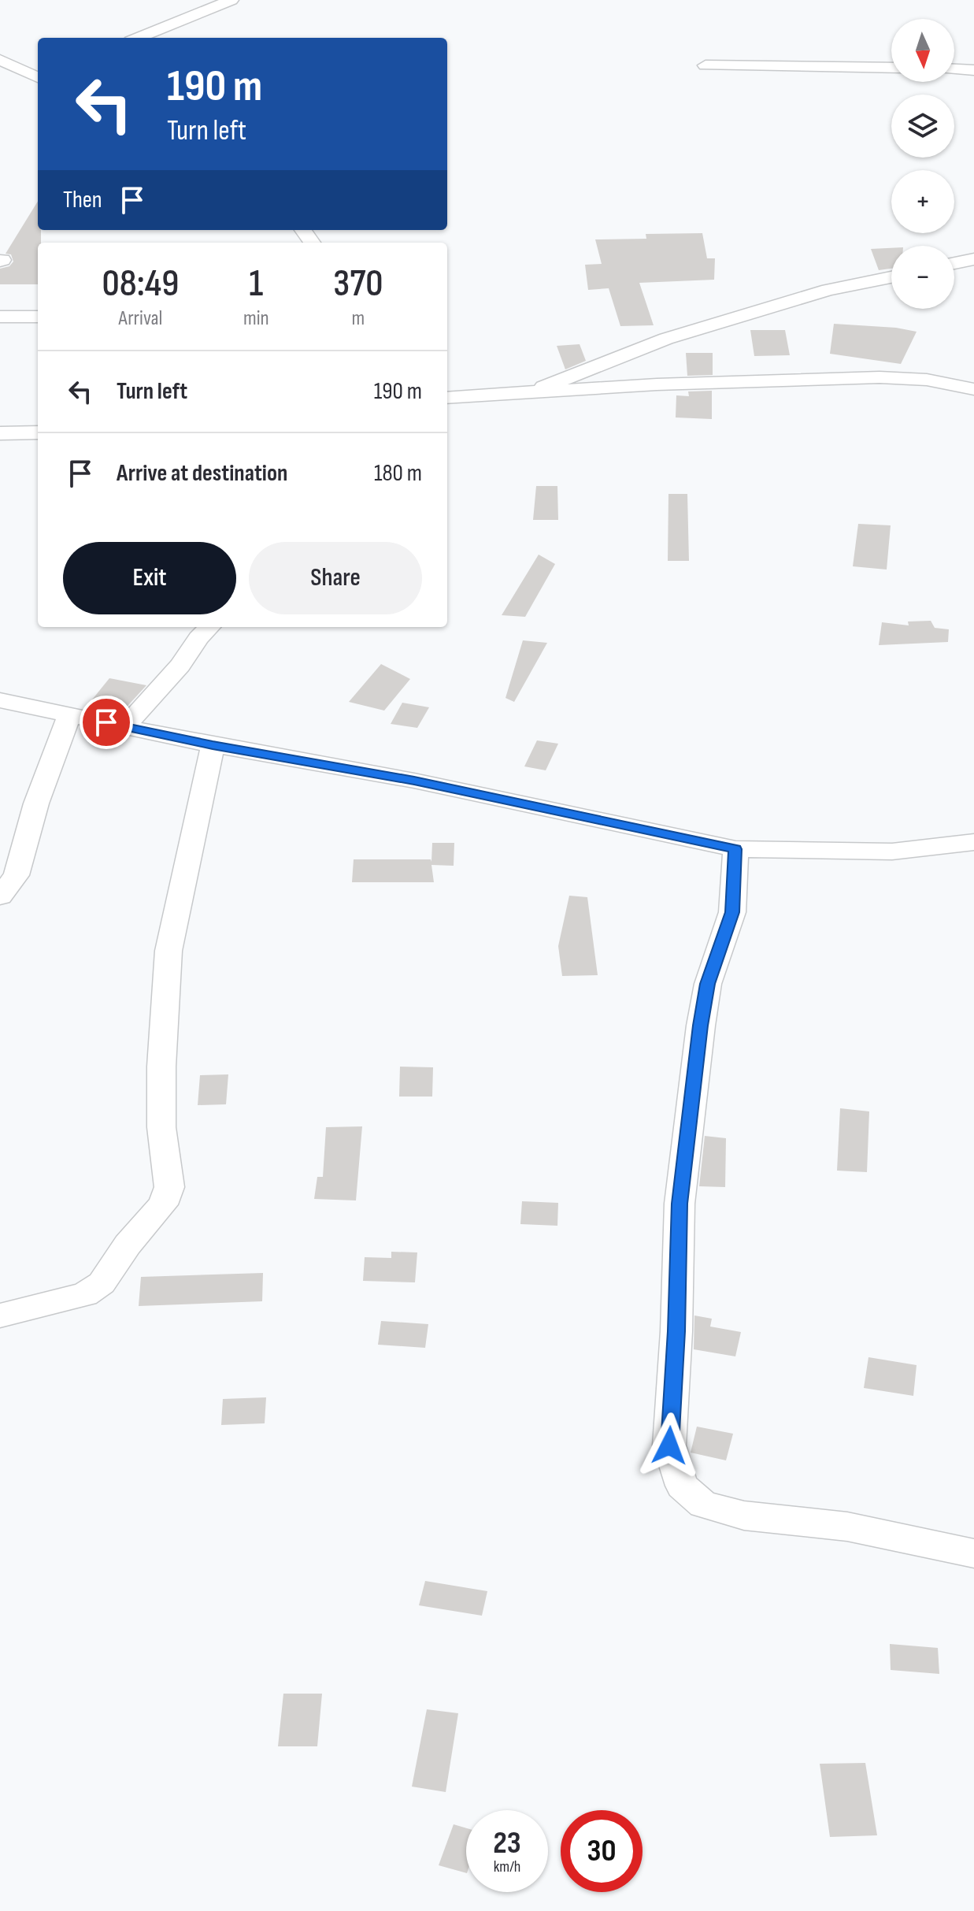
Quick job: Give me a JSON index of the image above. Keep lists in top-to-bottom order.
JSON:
{
  "north": "bottom",
  "page": {
    "map_buttons": ["+", "−"],
    "turn": ["190 m", "Turn left"],
    "then": "Then",
    "eta": [
      "08:49",
      "Arrival",
      "1",
      "min",
      "370",
      "m"
    ],
    "list": [
      {
        "name": "Turn left",
        "value": "190 m"
      },
      {
        "name": "Arrive at destination",
        "value": "180 m"
      }
    ],
    "buttons": ["Exit", "Share"],
    "speed": "23 km/h",
    "limit": "30"
  }
}
